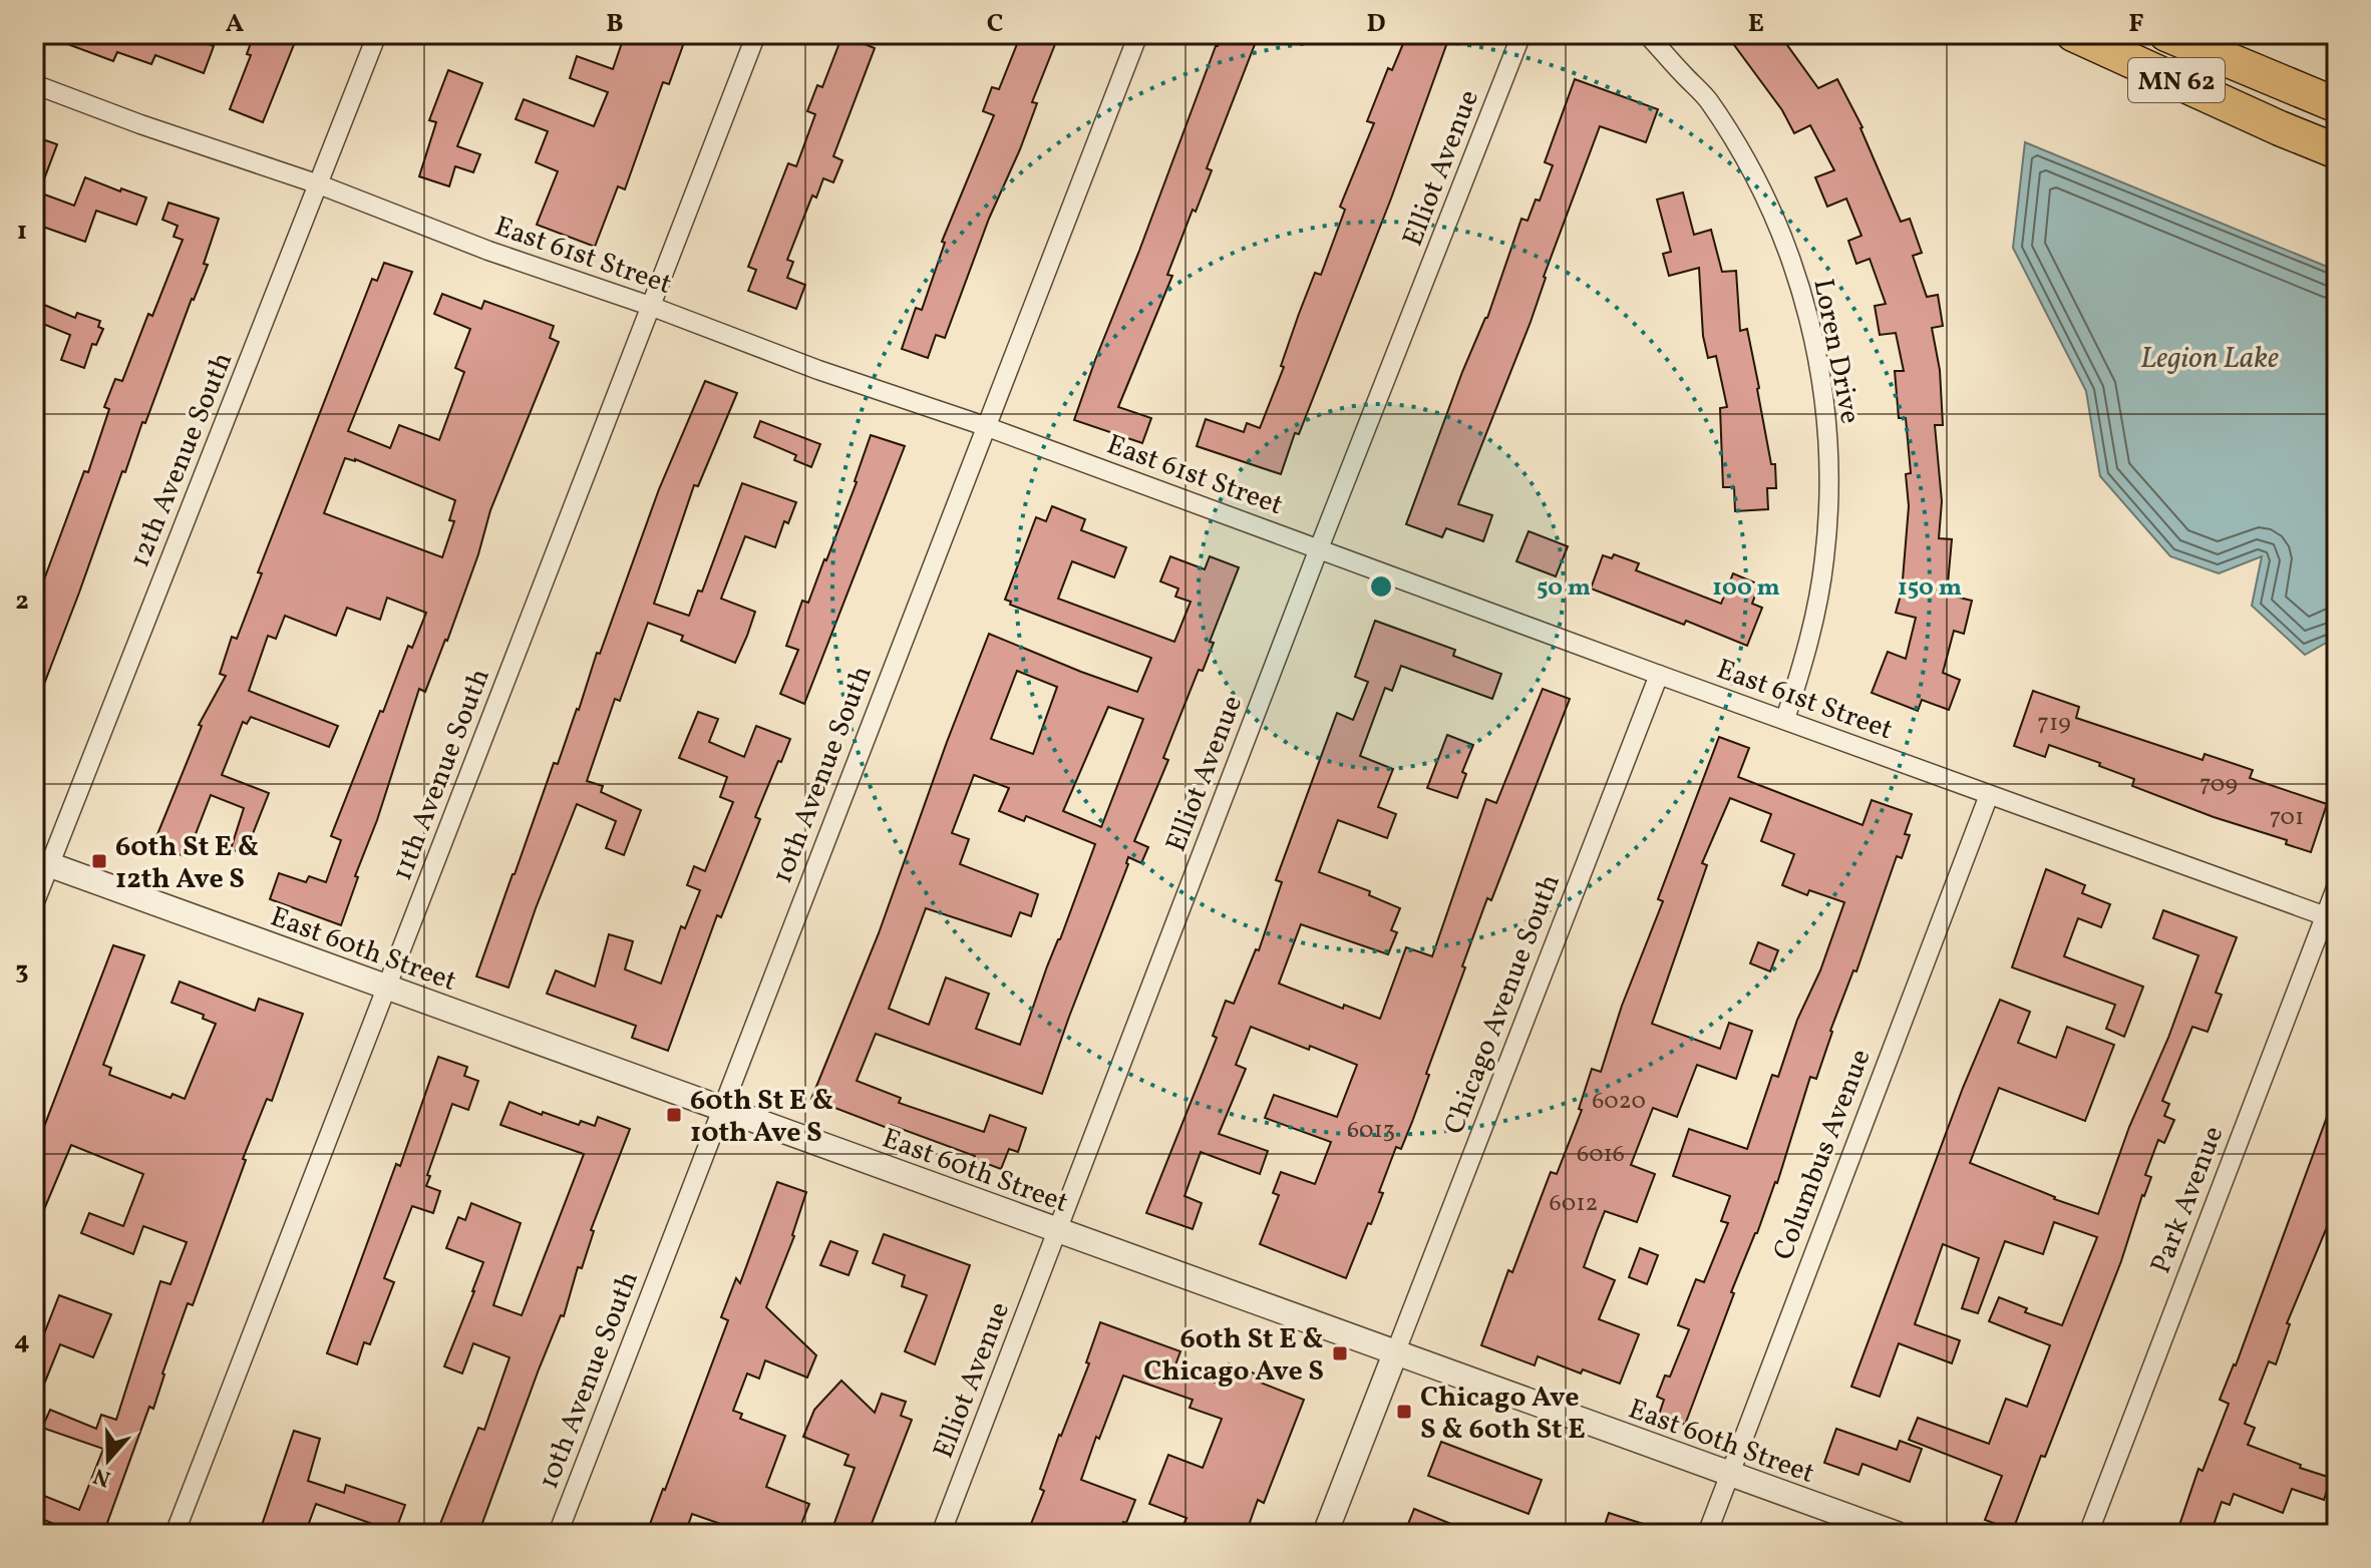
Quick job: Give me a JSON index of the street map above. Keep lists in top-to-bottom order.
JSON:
{
  "streets": {
    "highway": ["MN 62"],
    "street": [
      "Elliot Avenue",
      "East 61st Street",
      "Loren Drive",
      "12th Avenue South",
      "11th Avenue South",
      "10th Avenue South",
      "East 60th Street",
      "Chicago Avenue South",
      "Columbus Avenue",
      "Park Avenue"
    ]
  },
  "crossings": [
    ["Elliot Avenue", "East 61st Street"],
    ["Elliot Avenue", "East 60th Street"],
    ["East 61st Street", "Loren Drive"],
    ["East 61st Street", "12th Avenue South"],
    ["East 61st Street", "11th Avenue South"],
    ["East 61st Street", "10th Avenue South"],
    ["East 61st Street", "Chicago Avenue South"],
    ["East 61st Street", "Columbus Avenue"],
    ["East 61st Street", "Park Avenue"],
    ["12th Avenue South", "East 60th Street"],
    ["11th Avenue South", "East 60th Street"],
    ["10th Avenue South", "East 60th Street"],
    ["East 60th Street", "Chicago Avenue South"],
    ["East 60th Street", "Columbus Avenue"]
  ],
  "water": ["Legion Lake"],
  "places": {
    "transit": [
      "60th St E & 12th Ave S",
      "60th St E & 10th Ave S",
      "60th St E & Chicago Ave S",
      "Chicago Ave S & 60th St E"
    ]
  },
  "house_numbers": [
    "719",
    "709",
    "701",
    "6020",
    "6013",
    "6016",
    "6012"
  ],
  "north": "bottom",
  "grid": {
    "columns": [
      "A",
      "B",
      "C",
      "D",
      "E",
      "F"
    ],
    "rows": [
      "1",
      "2",
      "3",
      "4"
    ]
  },
  "rings": ["50 m", "100 m", "150 m"]
}
